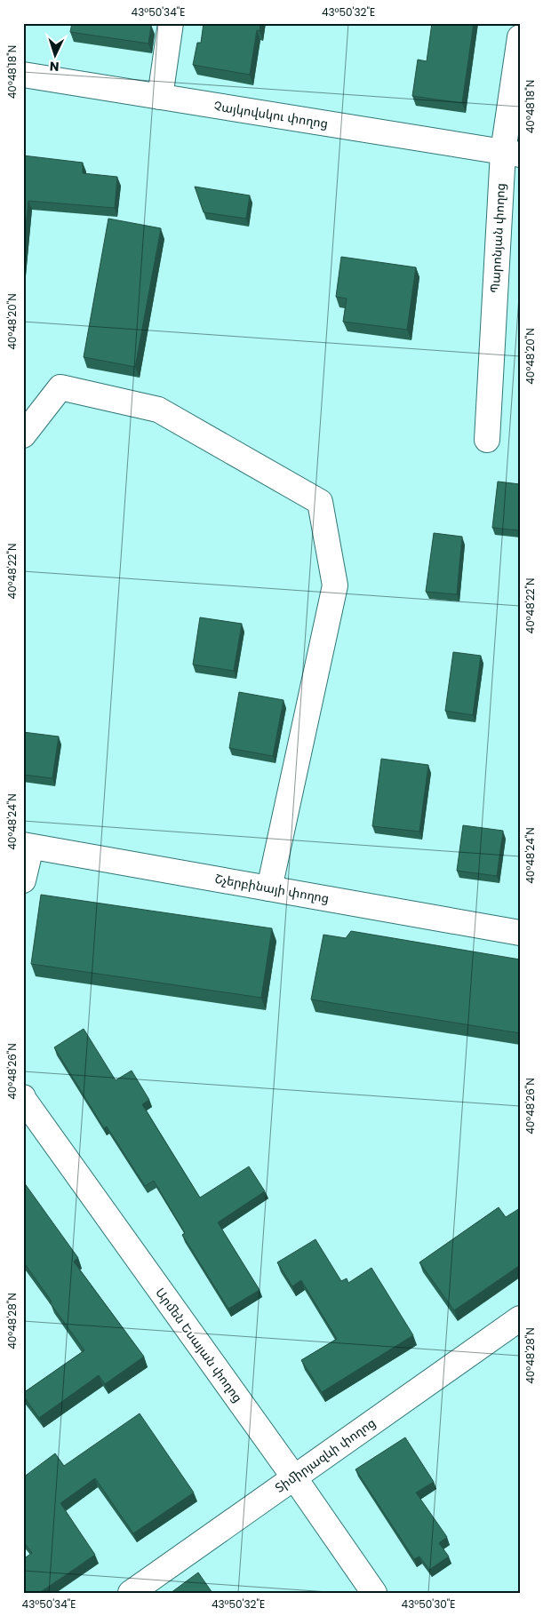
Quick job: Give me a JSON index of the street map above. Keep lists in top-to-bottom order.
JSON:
{
  "streets": {
    "street": [
      "Չայկովսկու փողոց",
      "Պարոնյան փողոց",
      "Շչերբինայի փողոց",
      "Արմեն Եսայան փողոց",
      "Տիմիրյազևի փողոց"
    ]
  },
  "crossings": [
    ["Չայկովսկու փողոց", "Պարոնյան փողոց"],
    ["Արմեն Եսայան փողոց", "Տիմիրյազևի փողոց"]
  ],
  "north": "bottom",
  "coordinates": [
    "43°50'34\"E",
    "43°50'32\"E",
    "40°48'18\"N",
    "40°48'20\"N",
    "40°48'22\"N",
    "40°48'24\"N",
    "40°48'26\"N",
    "40°48'28\"N",
    "43°50'30\"E"
  ]
}
